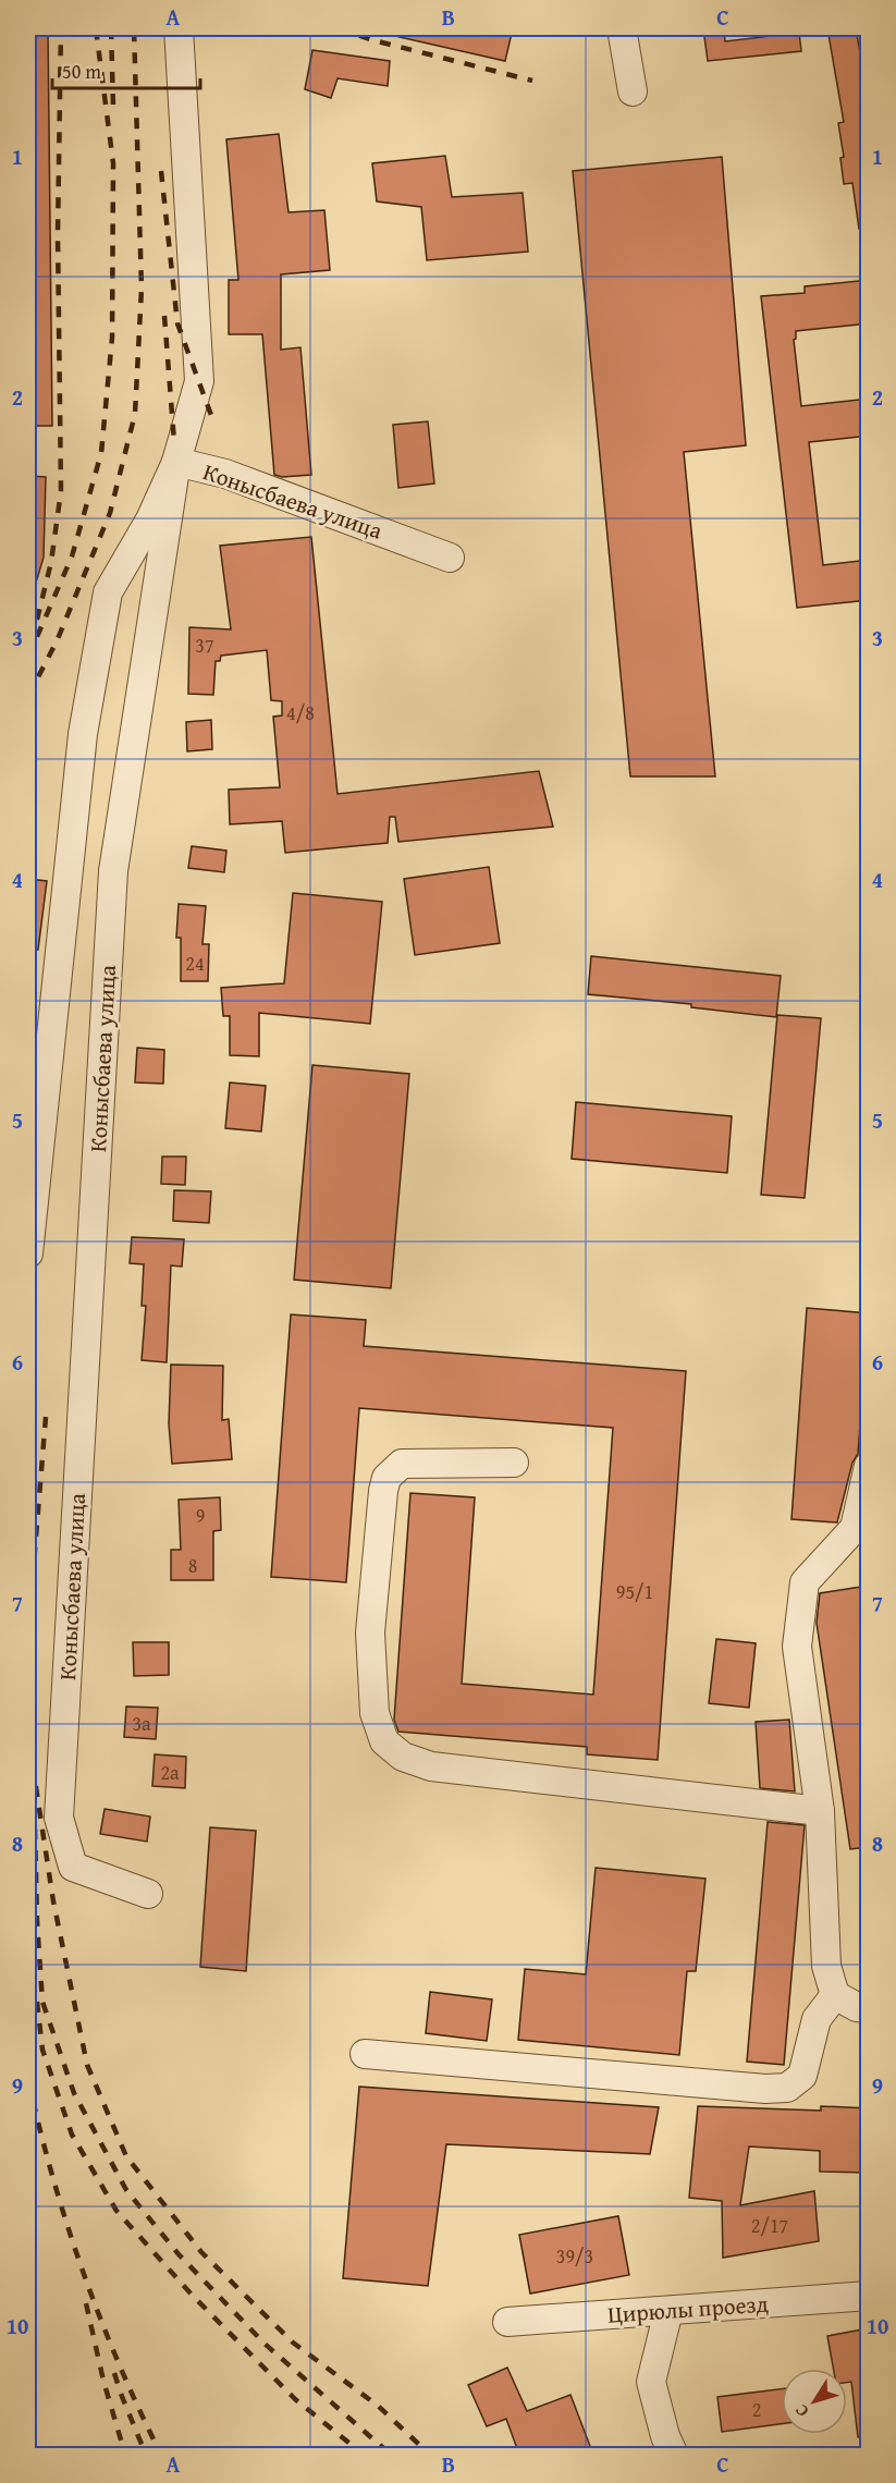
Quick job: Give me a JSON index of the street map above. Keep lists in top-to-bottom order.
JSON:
{
  "streets": {
    "street": ["Конысбаева улица", "Цирюлы проезд"]
  },
  "house_numbers": [
    "37",
    "4/8",
    "24",
    "9",
    "8",
    "95/1",
    "3а",
    "2а",
    "2/17",
    "39/3",
    "2"
  ],
  "scale_bar": "50 m",
  "north": "bottom left",
  "grid": {
    "columns": ["A", "B", "C"],
    "rows": [
      "1",
      "2",
      "3",
      "4",
      "5",
      "6",
      "7",
      "8",
      "9",
      "10"
    ]
  }
}
